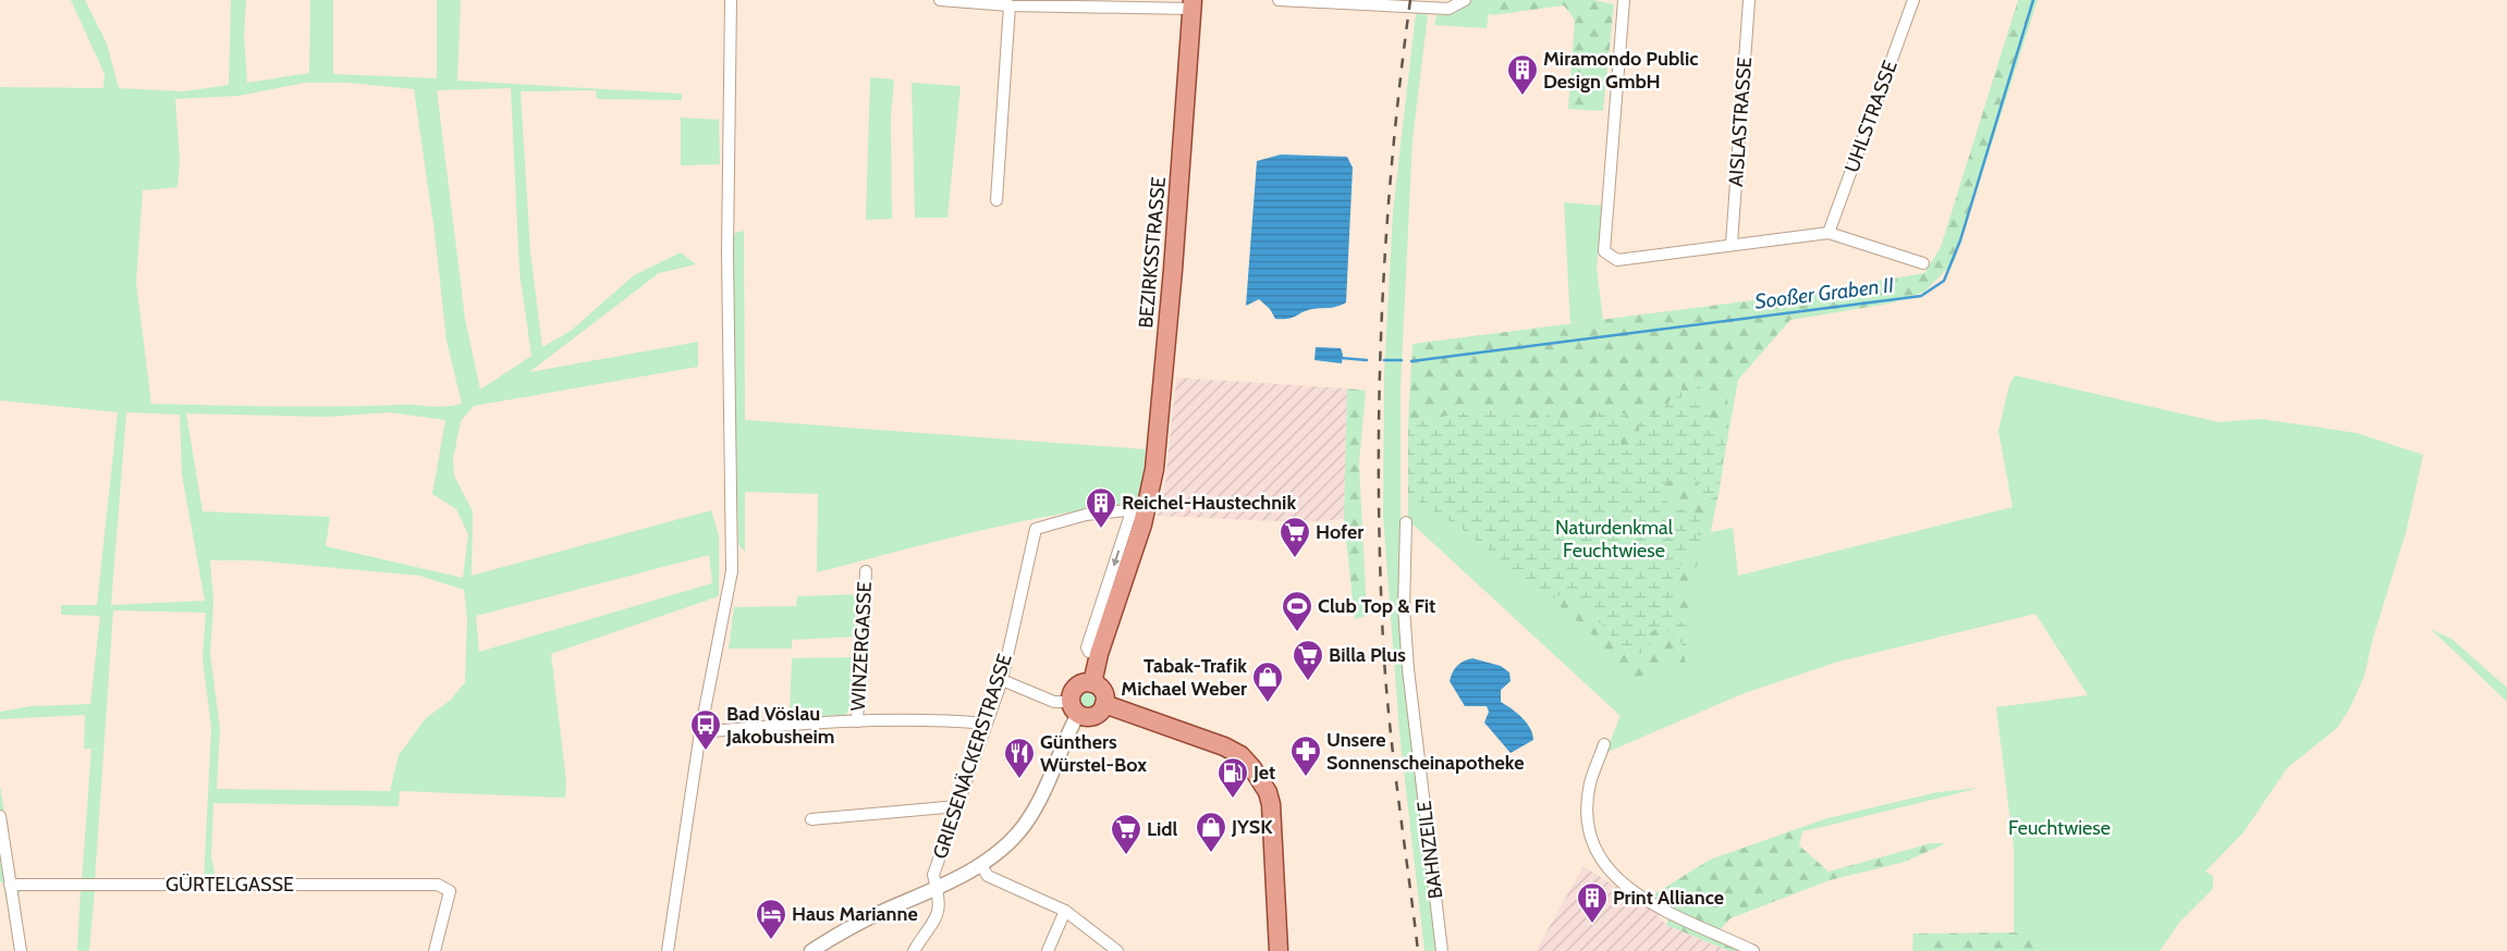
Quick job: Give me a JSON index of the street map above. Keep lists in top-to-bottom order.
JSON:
{
  "streets": {
    "main road": ["BEZIRKSSTRASSE"],
    "street": [
      "UHLSTRASSE",
      "AISLASTRASSE",
      "WINZERGASSE",
      "GRIESENÄCKERSTRASSE",
      "BAHNZEILE",
      "GÜRTELGASSE"
    ]
  },
  "crossings": [
    ["BEZIRKSSTRASSE", "GRIESENÄCKERSTRASSE"]
  ],
  "water": ["Sooßer Graben II"],
  "parks": ["Naturdenkmal Feuchtwiese", "Feuchtwiese"],
  "places": {
    "building": ["Miramondo Public Design GmbH", "Reichel-Haustechnik", "Print Alliance"],
    "supermarket": ["Hofer", "Billa Plus", "Lidl"],
    "sports": ["Club Top & Fit"],
    "shop": ["Tabak-Trafik Michael Weber", "JYSK"],
    "bus stop": ["Bad Vöslau Jakobusheim"],
    "pharmacy": ["Unsere Sonnenscheinapotheke"],
    "restaurant": ["Günthers Würstel-Box"],
    "fuel station": ["Jet"],
    "hotel": ["Haus Marianne"]
  }
}
